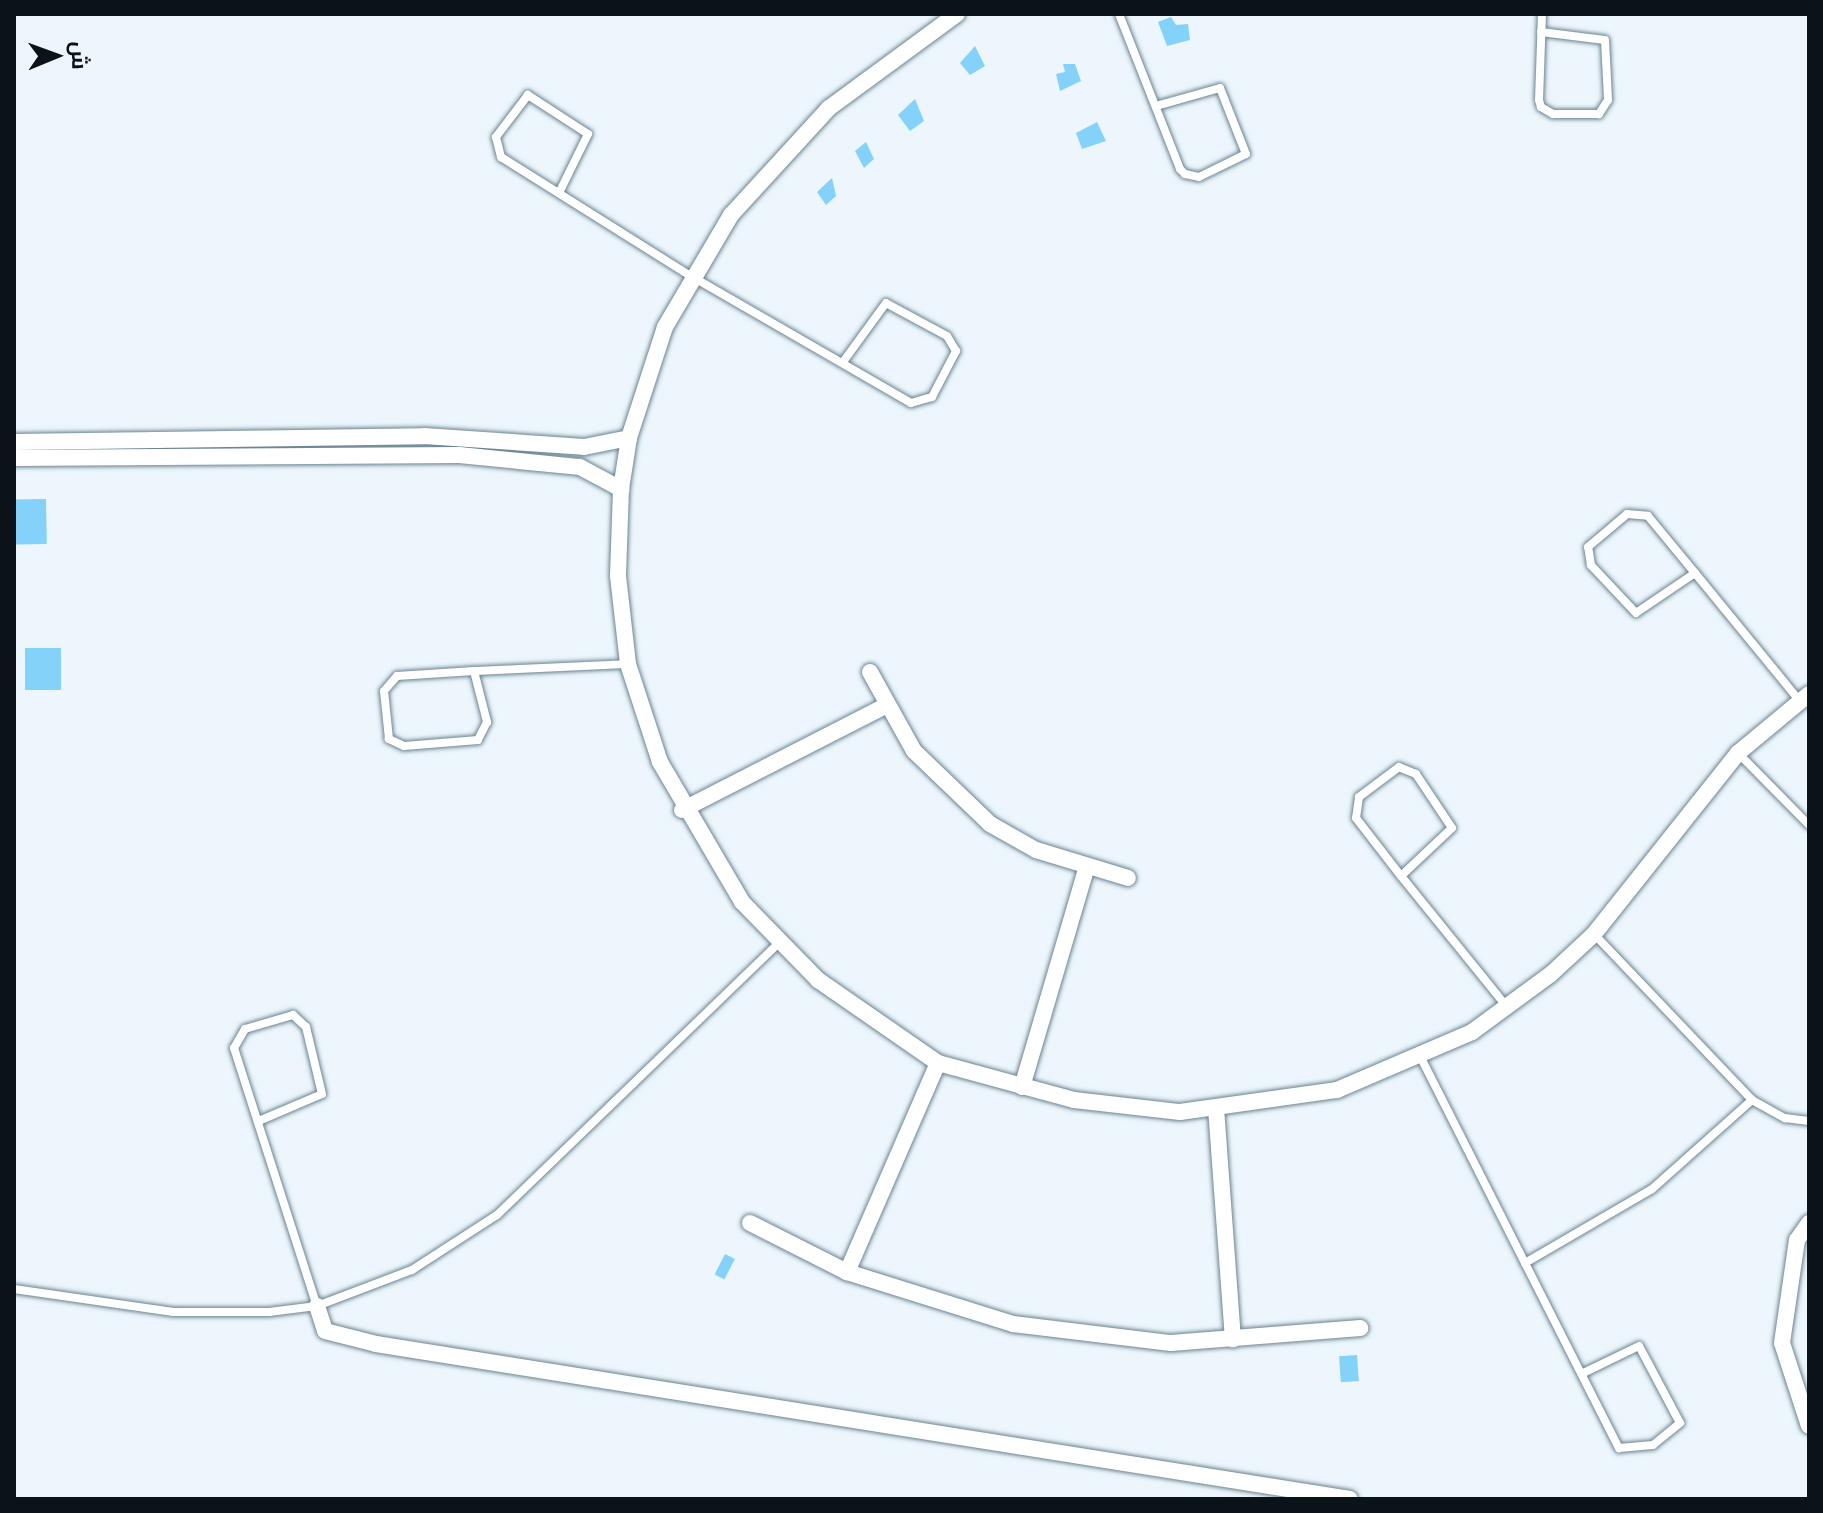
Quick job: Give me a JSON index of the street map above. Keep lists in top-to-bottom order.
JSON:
{
  "north": "right"
}
